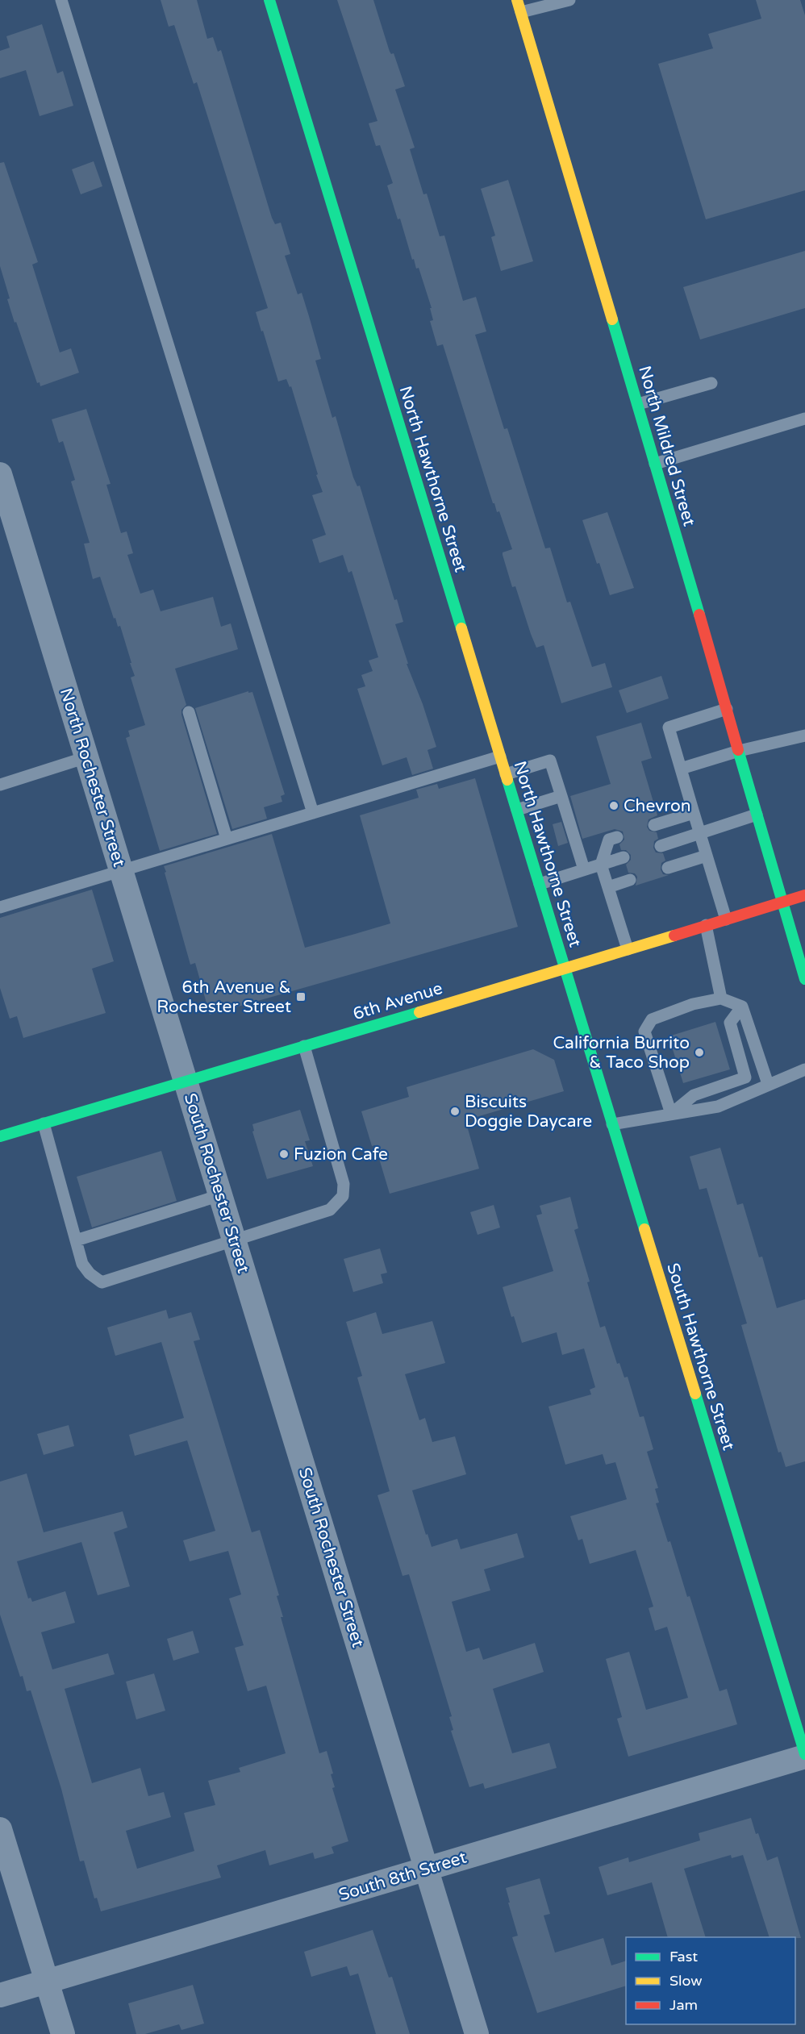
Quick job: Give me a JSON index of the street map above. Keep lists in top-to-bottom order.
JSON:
{
  "streets": {
    "street": [
      "North Mildred Street",
      "North Hawthorne Street",
      "North Rochester Street",
      "6th Avenue",
      "South Rochester Street",
      "South Hawthorne Street",
      "South 8th Street"
    ]
  },
  "crossings": [
    ["North Mildred Street", "6th Avenue"],
    ["North Hawthorne Street", "6th Avenue"],
    ["North Hawthorne Street", "South Hawthorne Street"],
    ["North Rochester Street", "6th Avenue"],
    ["North Rochester Street", "South Rochester Street"],
    ["6th Avenue", "South Rochester Street"],
    ["6th Avenue", "South Hawthorne Street"],
    ["South Rochester Street", "South 8th Street"],
    ["South Hawthorne Street", "South 8th Street"]
  ],
  "places": {
    "other": [
      "Chevron",
      "California Burrito & Taco Shop",
      "Biscuits Doggie Daycare",
      "Fuzion Cafe"
    ],
    "transit": ["6th Avenue & Rochester Street"]
  },
  "legend": ["Fast", "Slow", "Jam"]
}
